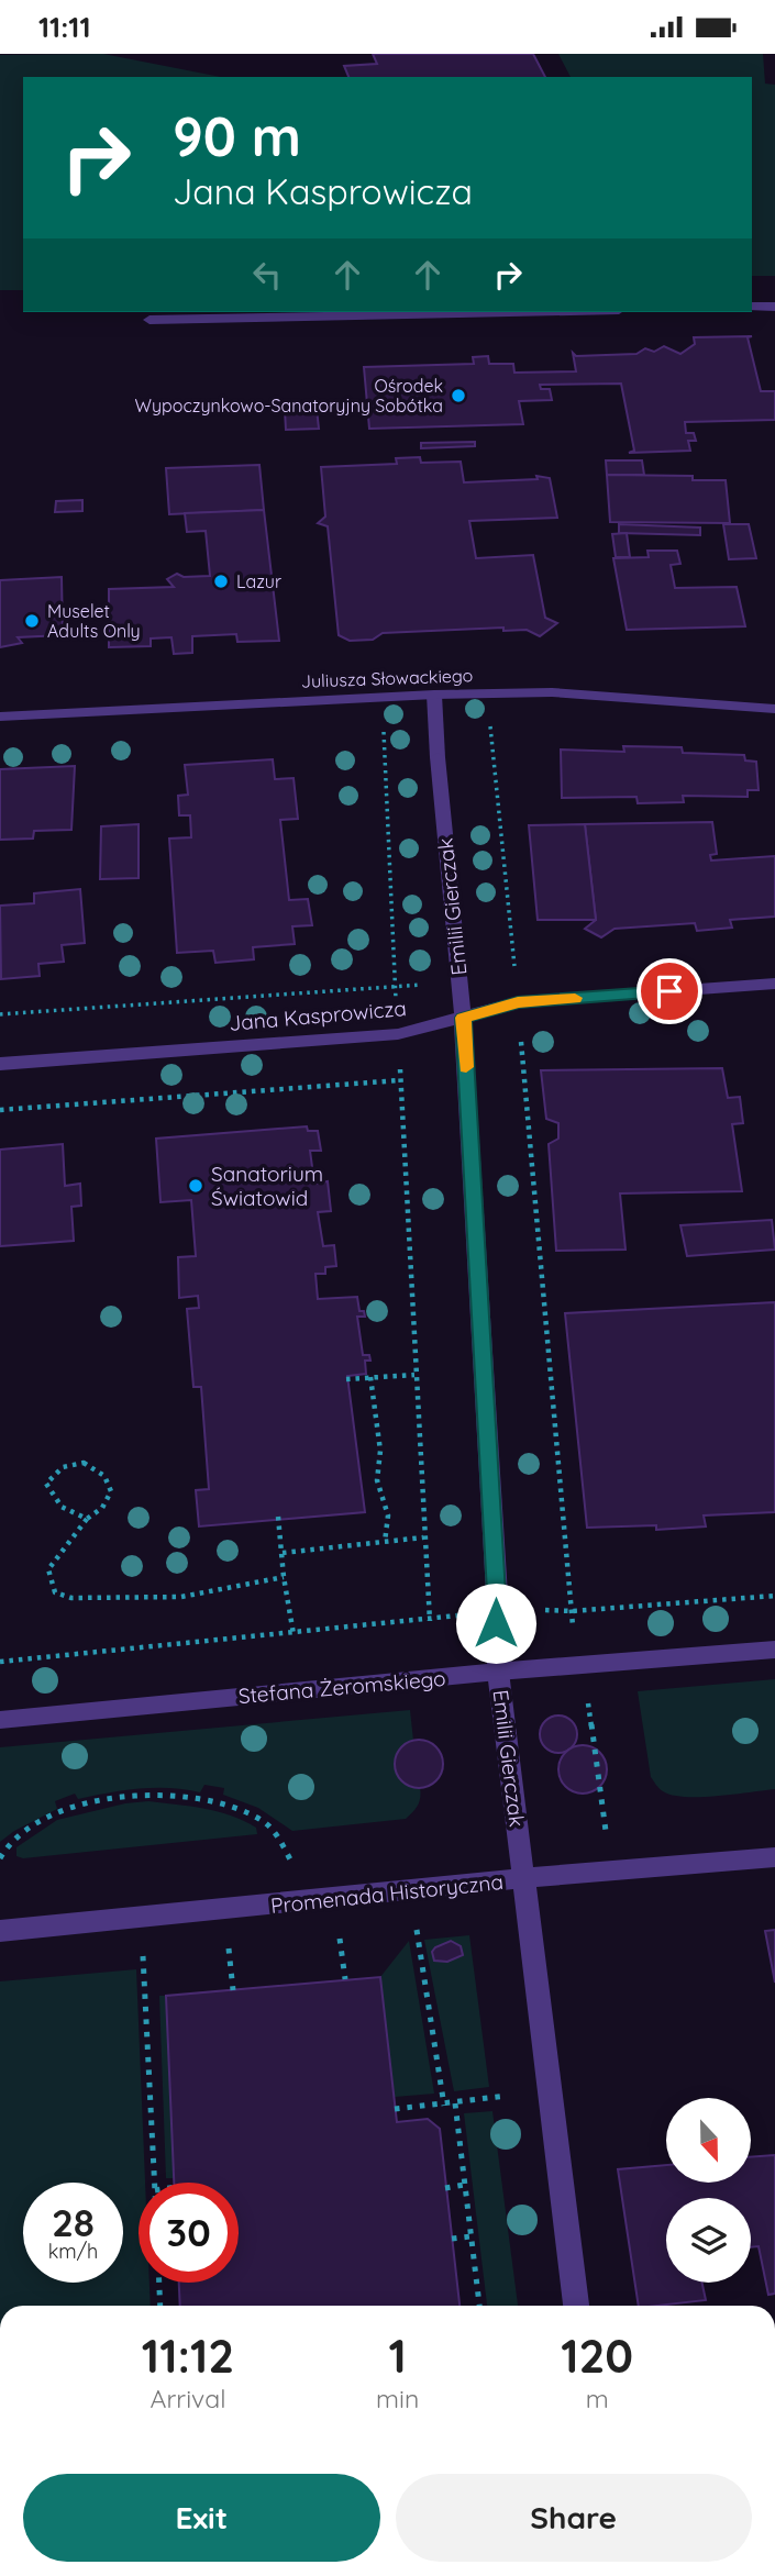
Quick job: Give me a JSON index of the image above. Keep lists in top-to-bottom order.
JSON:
{
  "streets": {
    "street": [
      "Juliusza Słowackiego",
      "Emilii Gierczak",
      "Jana Kasprowicza",
      "Stefana Żeromskiego",
      "Promenada Historyczna"
    ]
  },
  "crossings": [
    ["Juliusza Słowackiego", "Emilii Gierczak"],
    ["Emilii Gierczak", "Jana Kasprowicza"],
    ["Emilii Gierczak", "Stefana Żeromskiego"],
    ["Emilii Gierczak", "Promenada Historyczna"]
  ],
  "places": [
    "Ośrodek Wypoczynkowo-Sanatoryjny Sobótka",
    "Lazur",
    "Muselet Adults Only",
    "Sanatorium Światowid"
  ],
  "north": "bottom",
  "page": {
    "status": "11:11",
    "turn": ["90 m", "Jana Kasprowicza"],
    "speed": "28 km/h",
    "limit": "30",
    "eta": [
      "11:12",
      "Arrival",
      "1",
      "min",
      "120",
      "m"
    ],
    "buttons": ["Exit", "Share"]
  }
}
